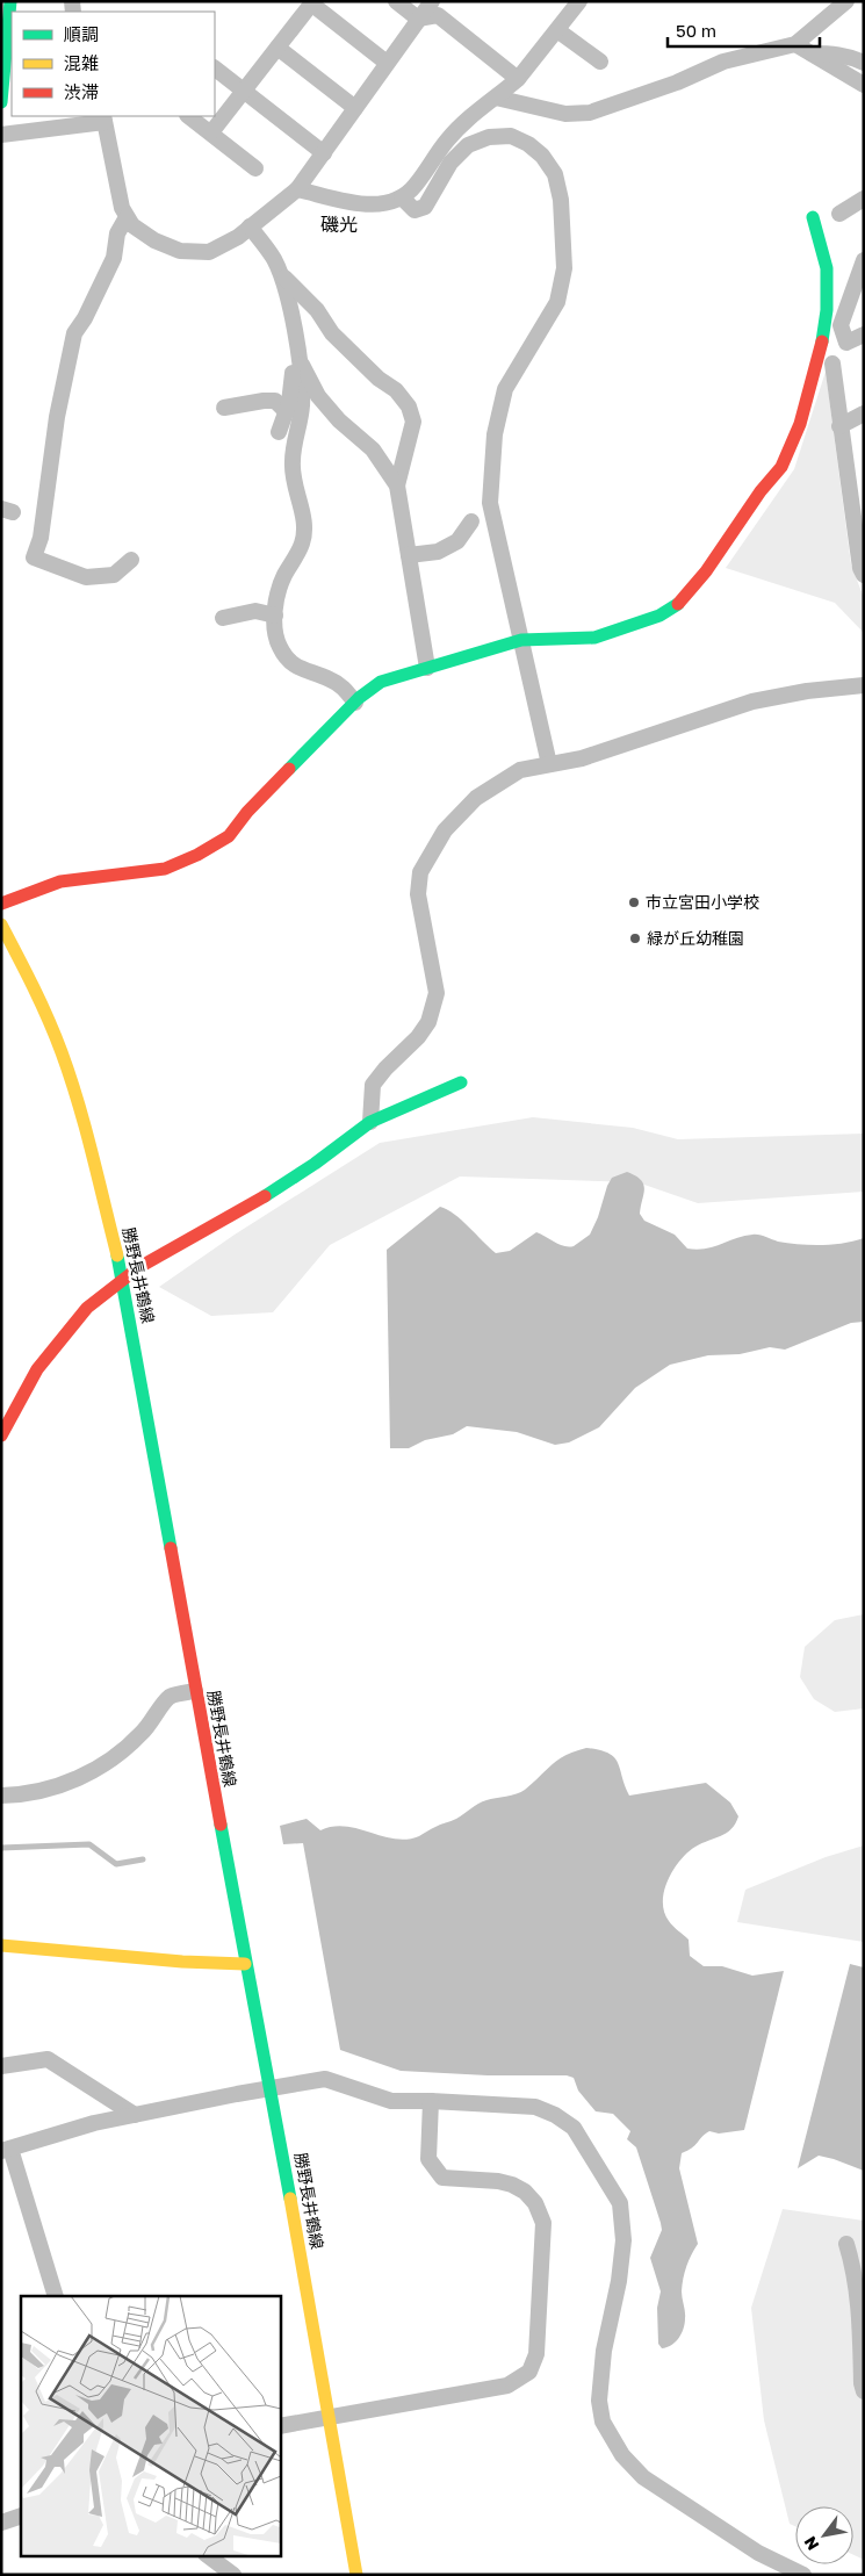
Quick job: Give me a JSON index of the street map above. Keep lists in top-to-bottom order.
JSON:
{
  "streets": {
    "street": ["勝野長井鶴線"]
  },
  "districts": ["磯光"],
  "places": ["市立宮田小学校", "緑が丘幼稚園"],
  "legend": ["順調", "混雑", "渋滞"],
  "scale_bar": "50 m",
  "north": "bottom left"
}
